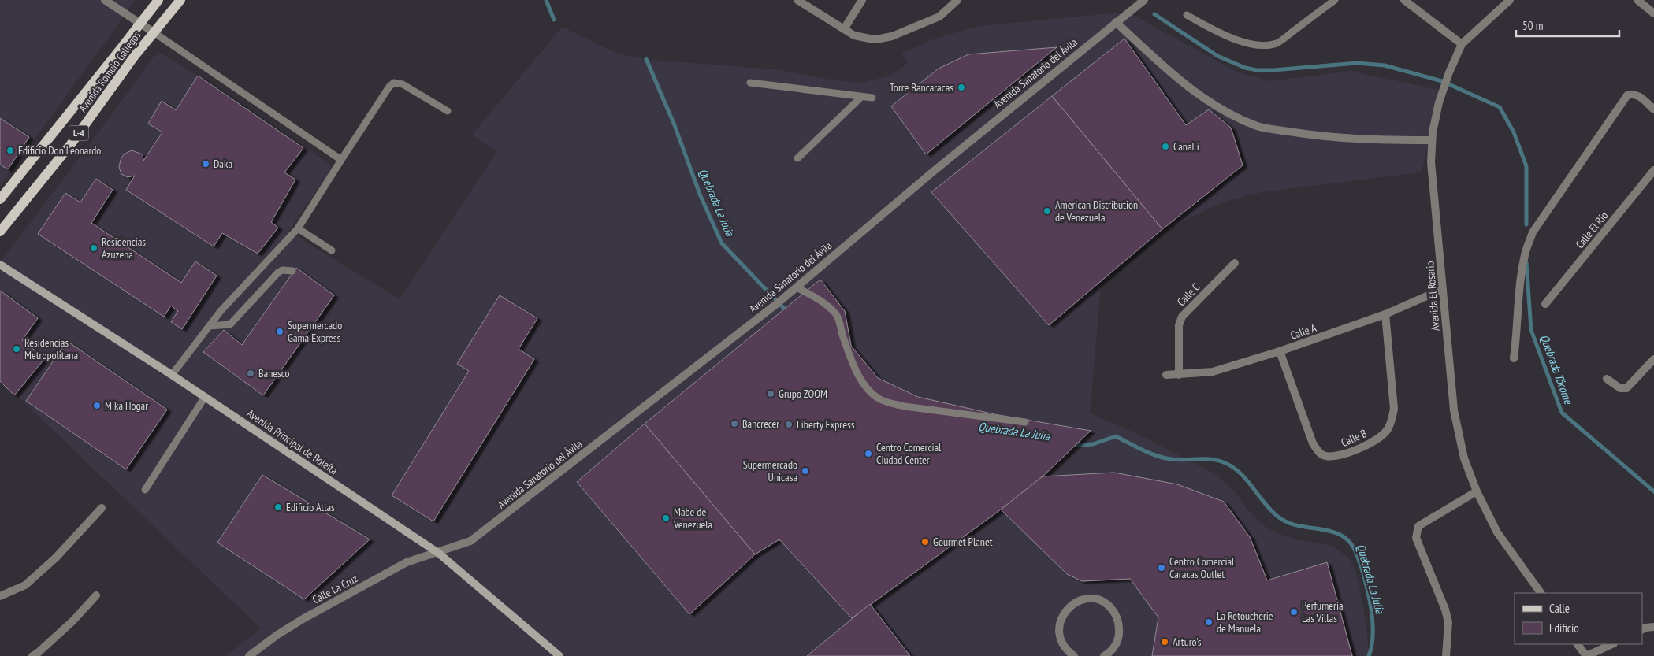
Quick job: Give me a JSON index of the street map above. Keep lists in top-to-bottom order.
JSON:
{
  "streets": {
    "main road": ["Avenida Rómulo Gallegos", "L-4"],
    "street": [
      "Avenida Sanatorio del Ávila",
      "Calle El Río",
      "Calle C",
      "Avenida El Rosario",
      "Calle A",
      "Calle B",
      "Avenida Principal de Boleíta",
      "Calle La Cruz"
    ]
  },
  "crossings": [
    ["Avenida Sanatorio del Ávila", "Avenida Principal de Boleíta"],
    ["Avenida Sanatorio del Ávila", "Calle La Cruz"],
    ["Calle C", "Calle A"],
    ["Avenida El Rosario", "Calle A"],
    ["Calle A", "Calle B"],
    ["Avenida Principal de Boleíta", "Calle La Cruz"]
  ],
  "water": ["Quebrada La Julia", "Quebrada Tócome"],
  "places": [
    "Torre Bancaracas",
    "Canal i",
    "Edificio Don Leonardo",
    "Daka",
    "American Distribution de Venezuela",
    "Residencias Azuzena",
    "Supermercado Gama Express",
    "Residencias Metropolitana",
    "Banesco",
    "Grupo ZOOM",
    "Mika Hogar",
    "Bancrecer",
    "Liberty Express",
    "Centro Comercial Ciudad Center",
    "Supermercado Unicasa",
    "Edificio Atlas",
    "Mabe de Venezuela",
    "Gourmet Planet",
    "Centro Comercial Caracas Outlet",
    "Perfumería Las Villas",
    "La Retoucherie de Manuela",
    "Arturo's"
  ],
  "legend": ["Calle", "Edificio"],
  "scale_bar": "50 m"
}
